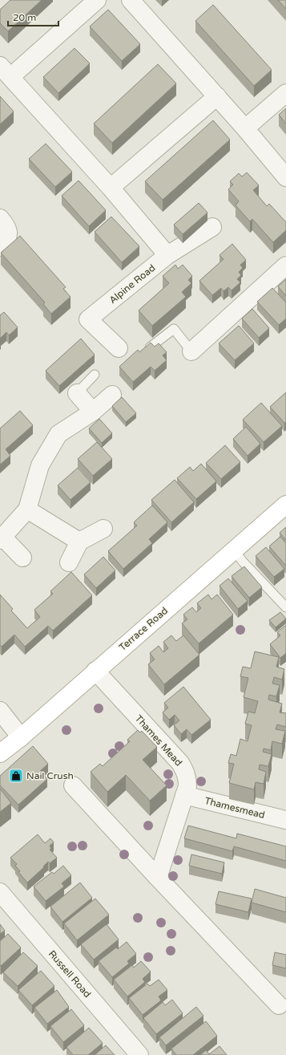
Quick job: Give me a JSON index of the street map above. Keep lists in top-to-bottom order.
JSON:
{
  "streets": {
    "main road": ["Terrace Road"],
    "street": [
      "Alpine Road",
      "Thames Mead",
      "Thamesmead",
      "Russell Road"
    ]
  },
  "crossings": [
    ["Terrace Road", "Thames Mead"],
    ["Thames Mead", "Thamesmead"]
  ],
  "places": {
    "shop": ["Nail Crush"]
  },
  "scale_bar": "20 m"
}
